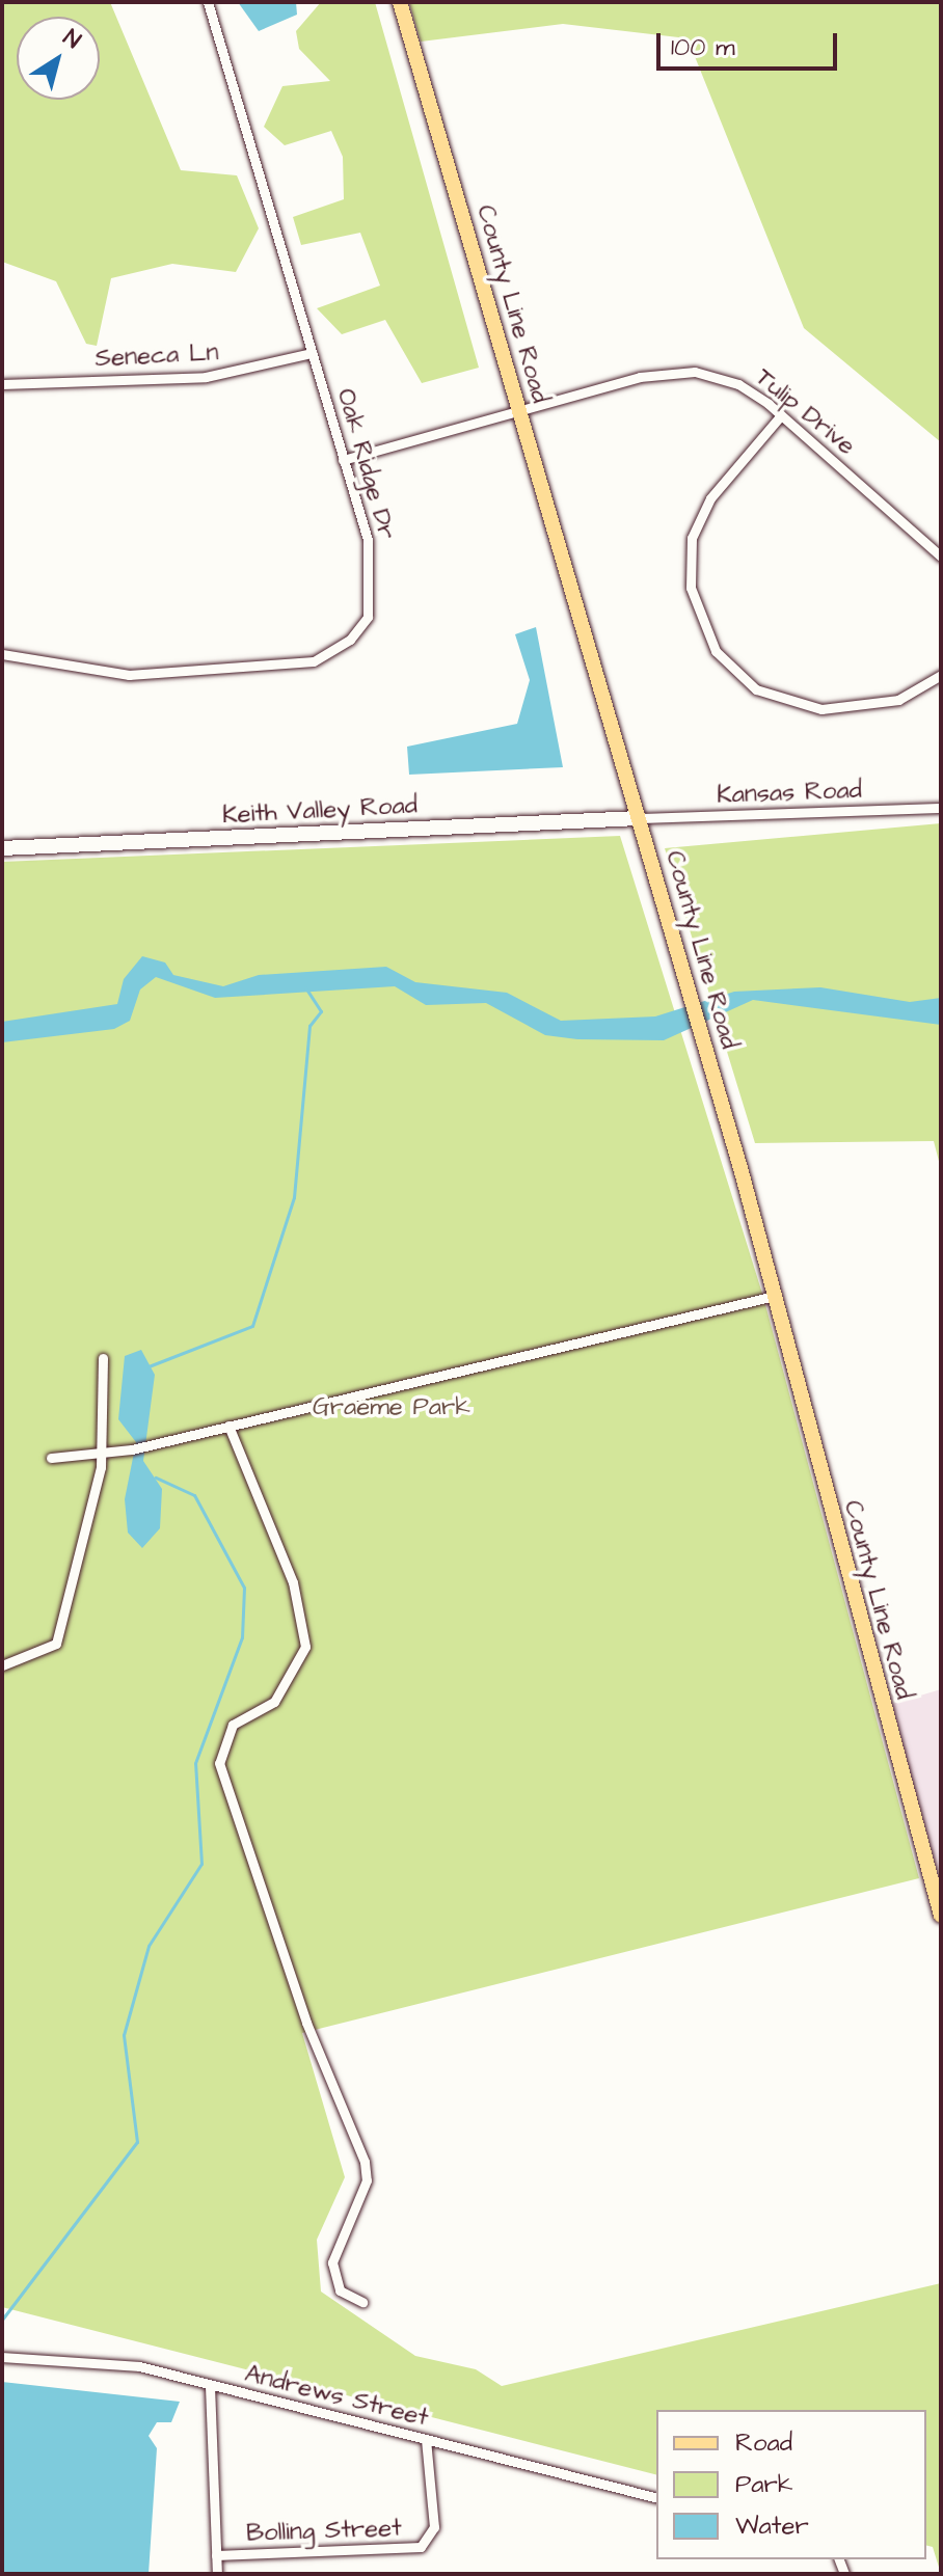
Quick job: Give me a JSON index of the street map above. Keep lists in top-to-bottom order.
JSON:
{
  "streets": {
    "main road": ["County Line Road"],
    "street": [
      "Seneca Ln",
      "Tulip Drive",
      "Oak Ridge Dr",
      "Kansas Road",
      "Keith Valley Road",
      "Andrews Street",
      "Bolling Street"
    ]
  },
  "crossings": [
    ["County Line Road", "Tulip Drive"],
    ["County Line Road", "Kansas Road"],
    ["County Line Road", "Keith Valley Road"],
    ["Seneca Ln", "Oak Ridge Dr"],
    ["Tulip Drive", "Oak Ridge Dr"],
    ["Kansas Road", "Keith Valley Road"],
    ["Andrews Street", "Bolling Street"]
  ],
  "parks": ["Graeme Park"],
  "legend": ["Road", "Park", "Water"],
  "scale_bar": "100 m",
  "north": "top right"
}
